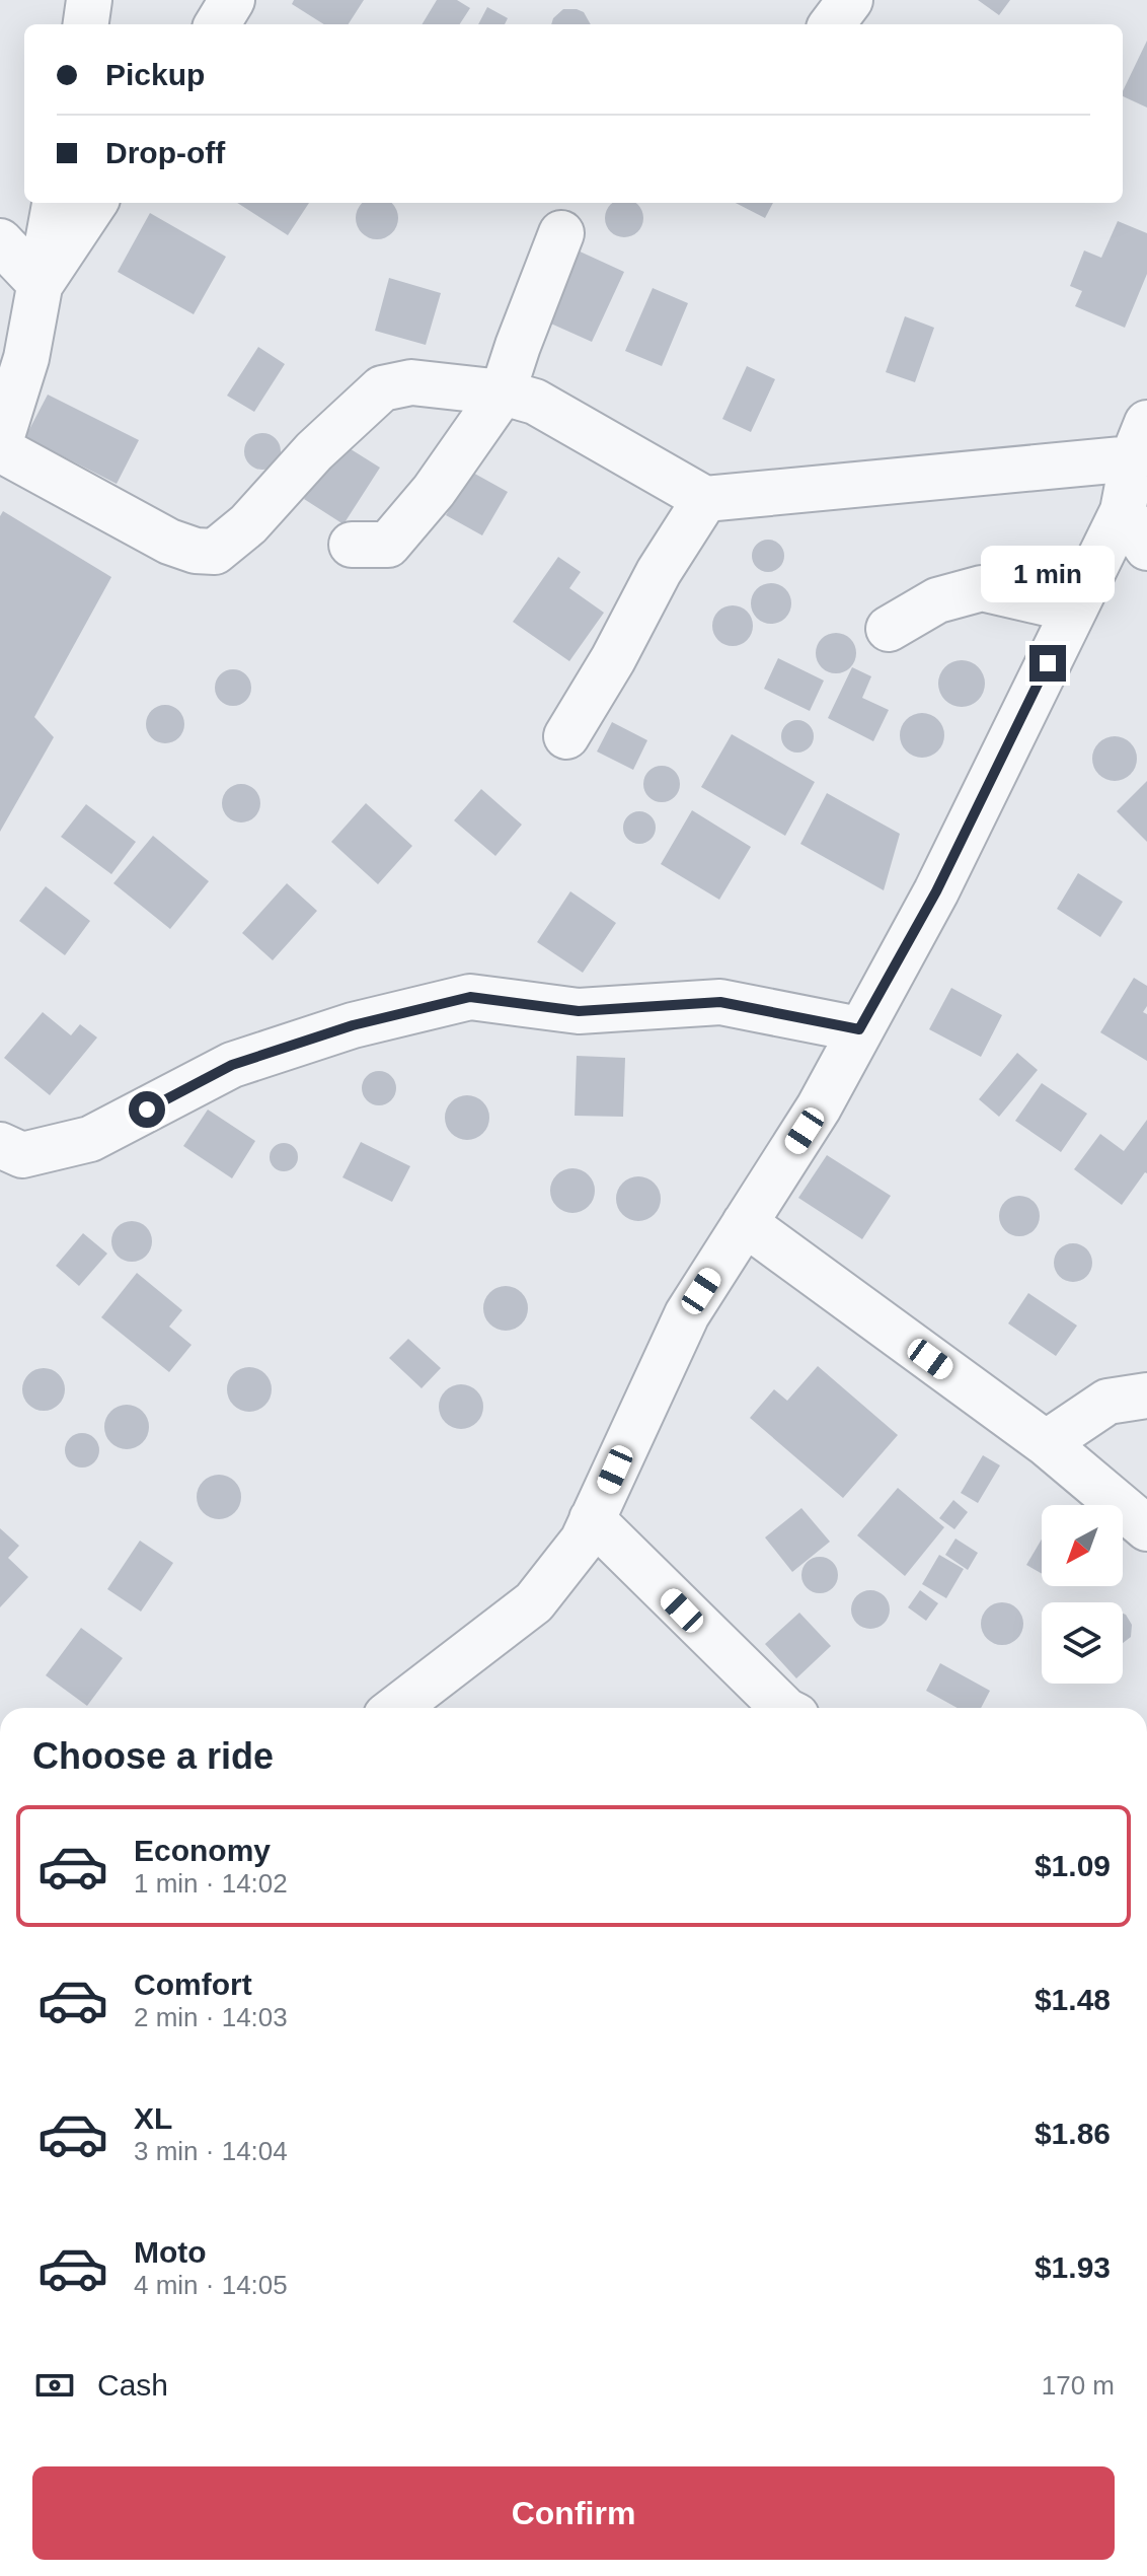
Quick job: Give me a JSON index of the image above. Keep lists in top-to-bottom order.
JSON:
{
  "north": "bottom left",
  "page": {
    "banner": ["Pickup", "Drop-off"],
    "bubble": "1 min",
    "heading": "Choose a ride",
    "list": [
      {
        "name": "Economy",
        "note": "1 min · 14:02",
        "value": "$1.09"
      },
      {
        "name": "Comfort",
        "note": "2 min · 14:03",
        "value": "$1.48"
      },
      {
        "name": "XL",
        "note": "3 min · 14:04",
        "value": "$1.86"
      },
      {
        "name": "Moto",
        "note": "4 min · 14:05",
        "value": "$1.93"
      }
    ],
    "pay": ["Cash", "170 m"],
    "buttons": "Confirm"
  }
}
